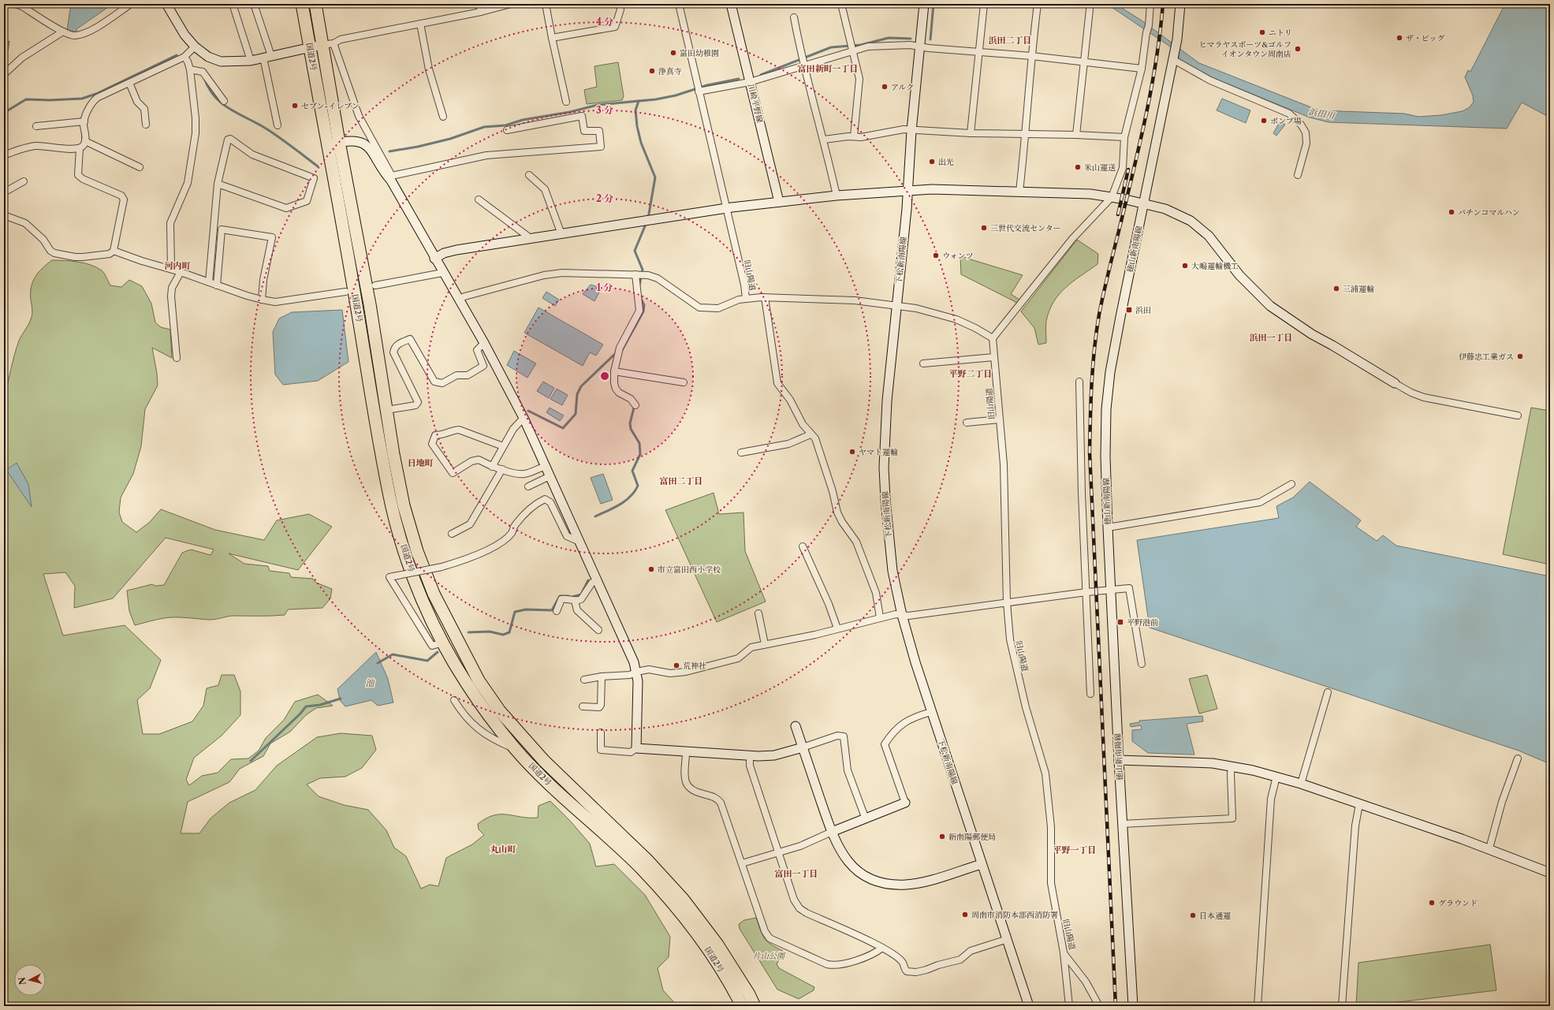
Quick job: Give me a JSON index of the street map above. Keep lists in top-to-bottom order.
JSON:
{
  "streets": {
    "highway": ["国道2号"],
    "street": [
      "川崎平野線",
      "徳山新南陽線",
      "下松新南陽線",
      "旧山陽道"
    ]
  },
  "crossings": [
    ["下松新南陽線", "旧山陽道"]
  ],
  "districts": [
    "浜田二丁目",
    "富田新町一丁目",
    "河内町",
    "浜田一丁目",
    "平野二丁目",
    "日地町",
    "富田二丁目",
    "丸山町",
    "平野一丁目",
    "富田一丁目"
  ],
  "water": ["浜田川", "池"],
  "parks": ["片山公園"],
  "places": {
    "other": [
      "ニトリ",
      "ザ・ビッグ",
      "ヒマラヤスポーツ&ゴルフ イオンタウン周南店",
      "富田幼稚園",
      "浄真寺",
      "アルク",
      "セブン-イレブン",
      "ポンプ場",
      "出光",
      "米山運送",
      "パチンコマルハン",
      "三世代交流センター",
      "ウォンツ",
      "大嶋運輸機工",
      "三浦運輸",
      "伊藤忠工業ガス",
      "ヤマト運輸",
      "市立富田西小学校",
      "荒神社",
      "新南陽郵便局",
      "グラウンド",
      "周南市消防本部西消防署",
      "日本通運"
    ],
    "transit": ["浜田", "平野港前"]
  },
  "north": "left",
  "rings": [
    "4 分",
    "3 分",
    "2 分",
    "1 分"
  ]
}
